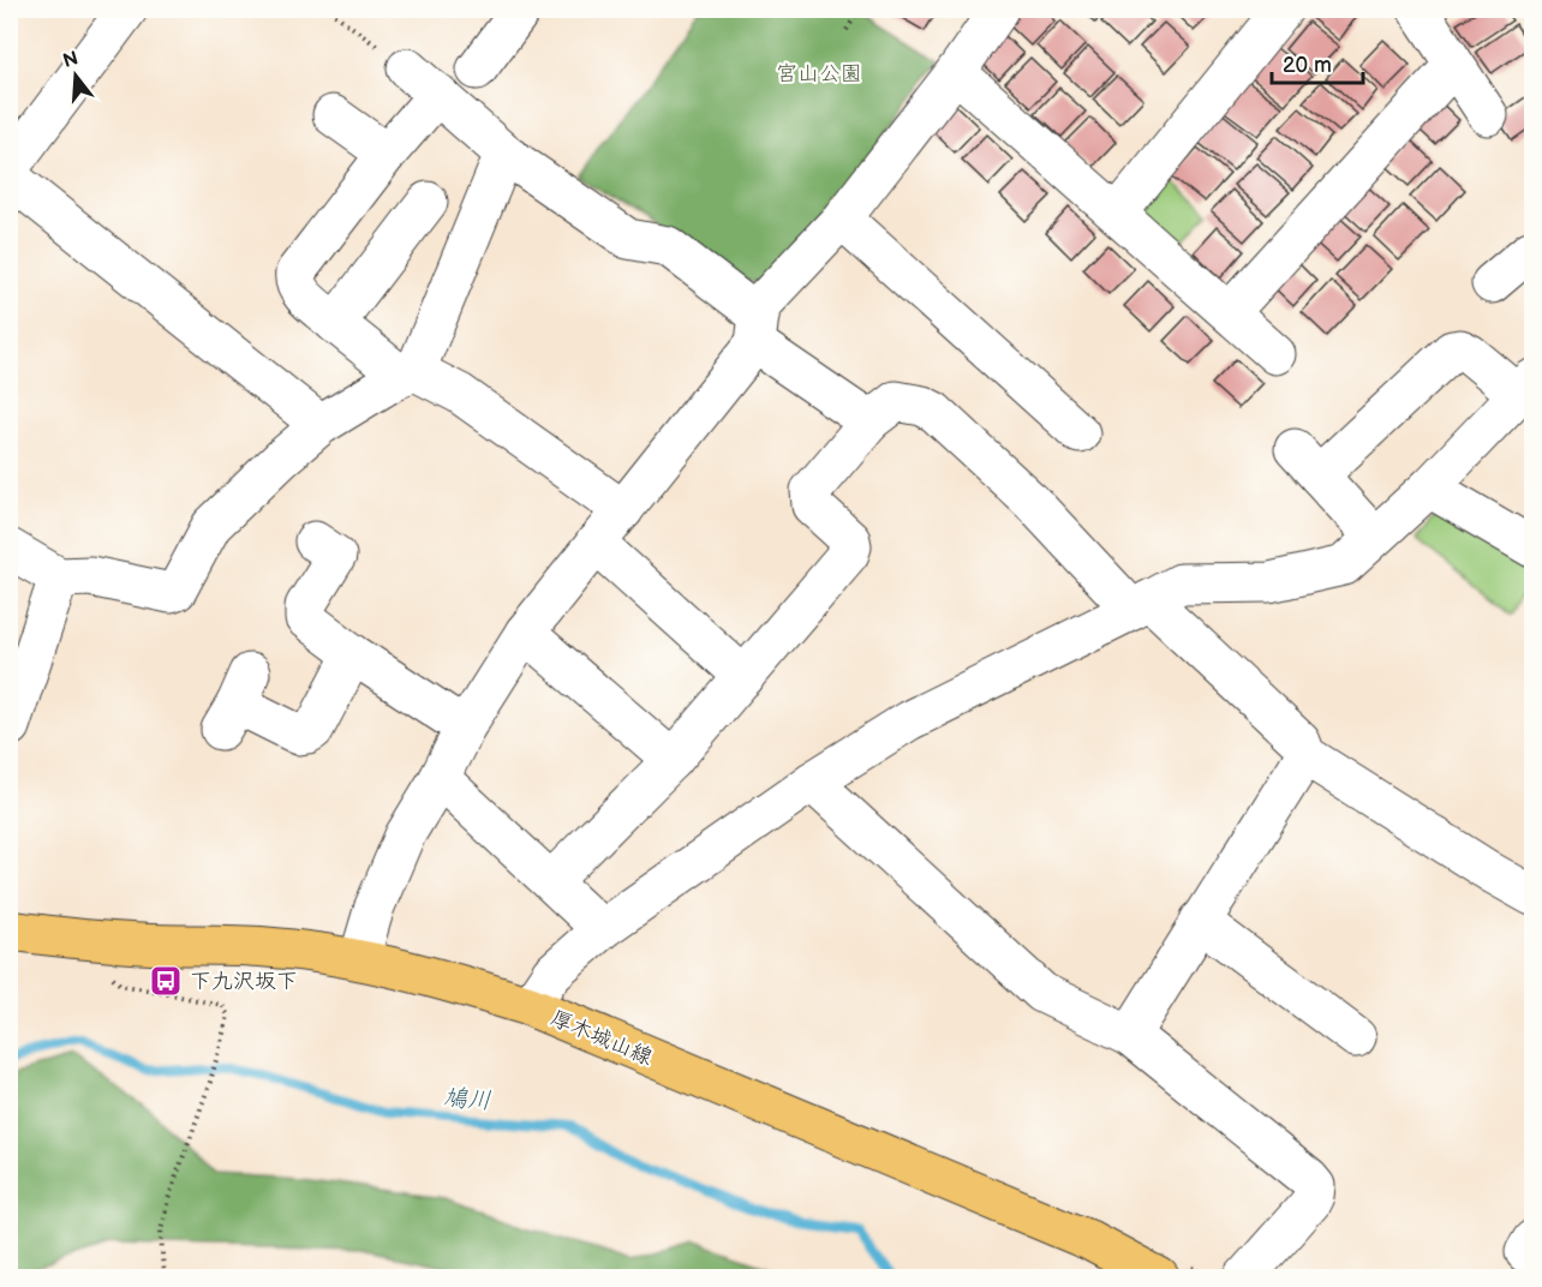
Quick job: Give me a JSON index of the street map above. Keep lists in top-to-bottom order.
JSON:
{
  "streets": {
    "main road": ["厚木城山線"]
  },
  "water": ["鳩川"],
  "parks": ["宮山公園"],
  "places": {
    "bus stop": ["下九沢坂下"]
  },
  "scale_bar": "20 m",
  "north": "top"
}
